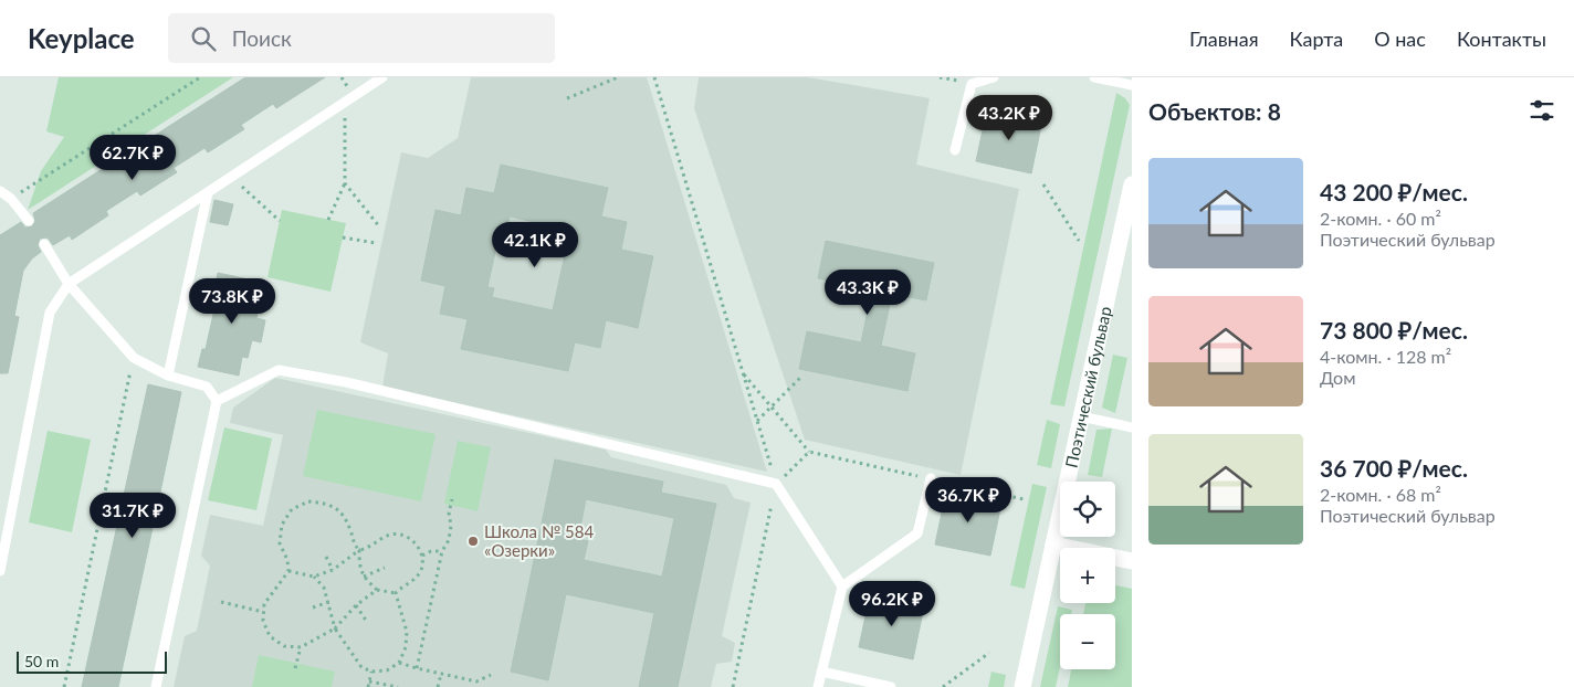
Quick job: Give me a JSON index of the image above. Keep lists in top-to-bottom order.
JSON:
{
  "streets": {
    "street": ["Поэтический бульвар"]
  },
  "places": ["Школа № 584 «Озерки»"],
  "scale_bar": "50 m",
  "page": {
    "header": "Keyplace",
    "search": "Поиск",
    "nav": [
      "Главная",
      "Карта",
      "О нас",
      "Контакты"
    ],
    "heading": "Объектов: 8",
    "price": [
      "43.2K ₽",
      "62.7K ₽",
      "42.1K ₽",
      "43.3K ₽",
      "73.8K ₽",
      "36.7K ₽",
      "31.7K ₽",
      "96.2K ₽"
    ],
    "list": [
      {
        "name": "43 200 ₽/мес.",
        "note": "2-комн. · 60 m² · Поэтический бульвар"
      },
      {
        "name": "73 800 ₽/мес.",
        "note": "4-комн. · 128 m² · Дом"
      },
      {
        "name": "36 700 ₽/мес.",
        "note": "2-комн. · 68 m² · Поэтический бульвар"
      }
    ],
    "map_buttons": ["+", "−"],
    "scale": "50 m"
  }
}
